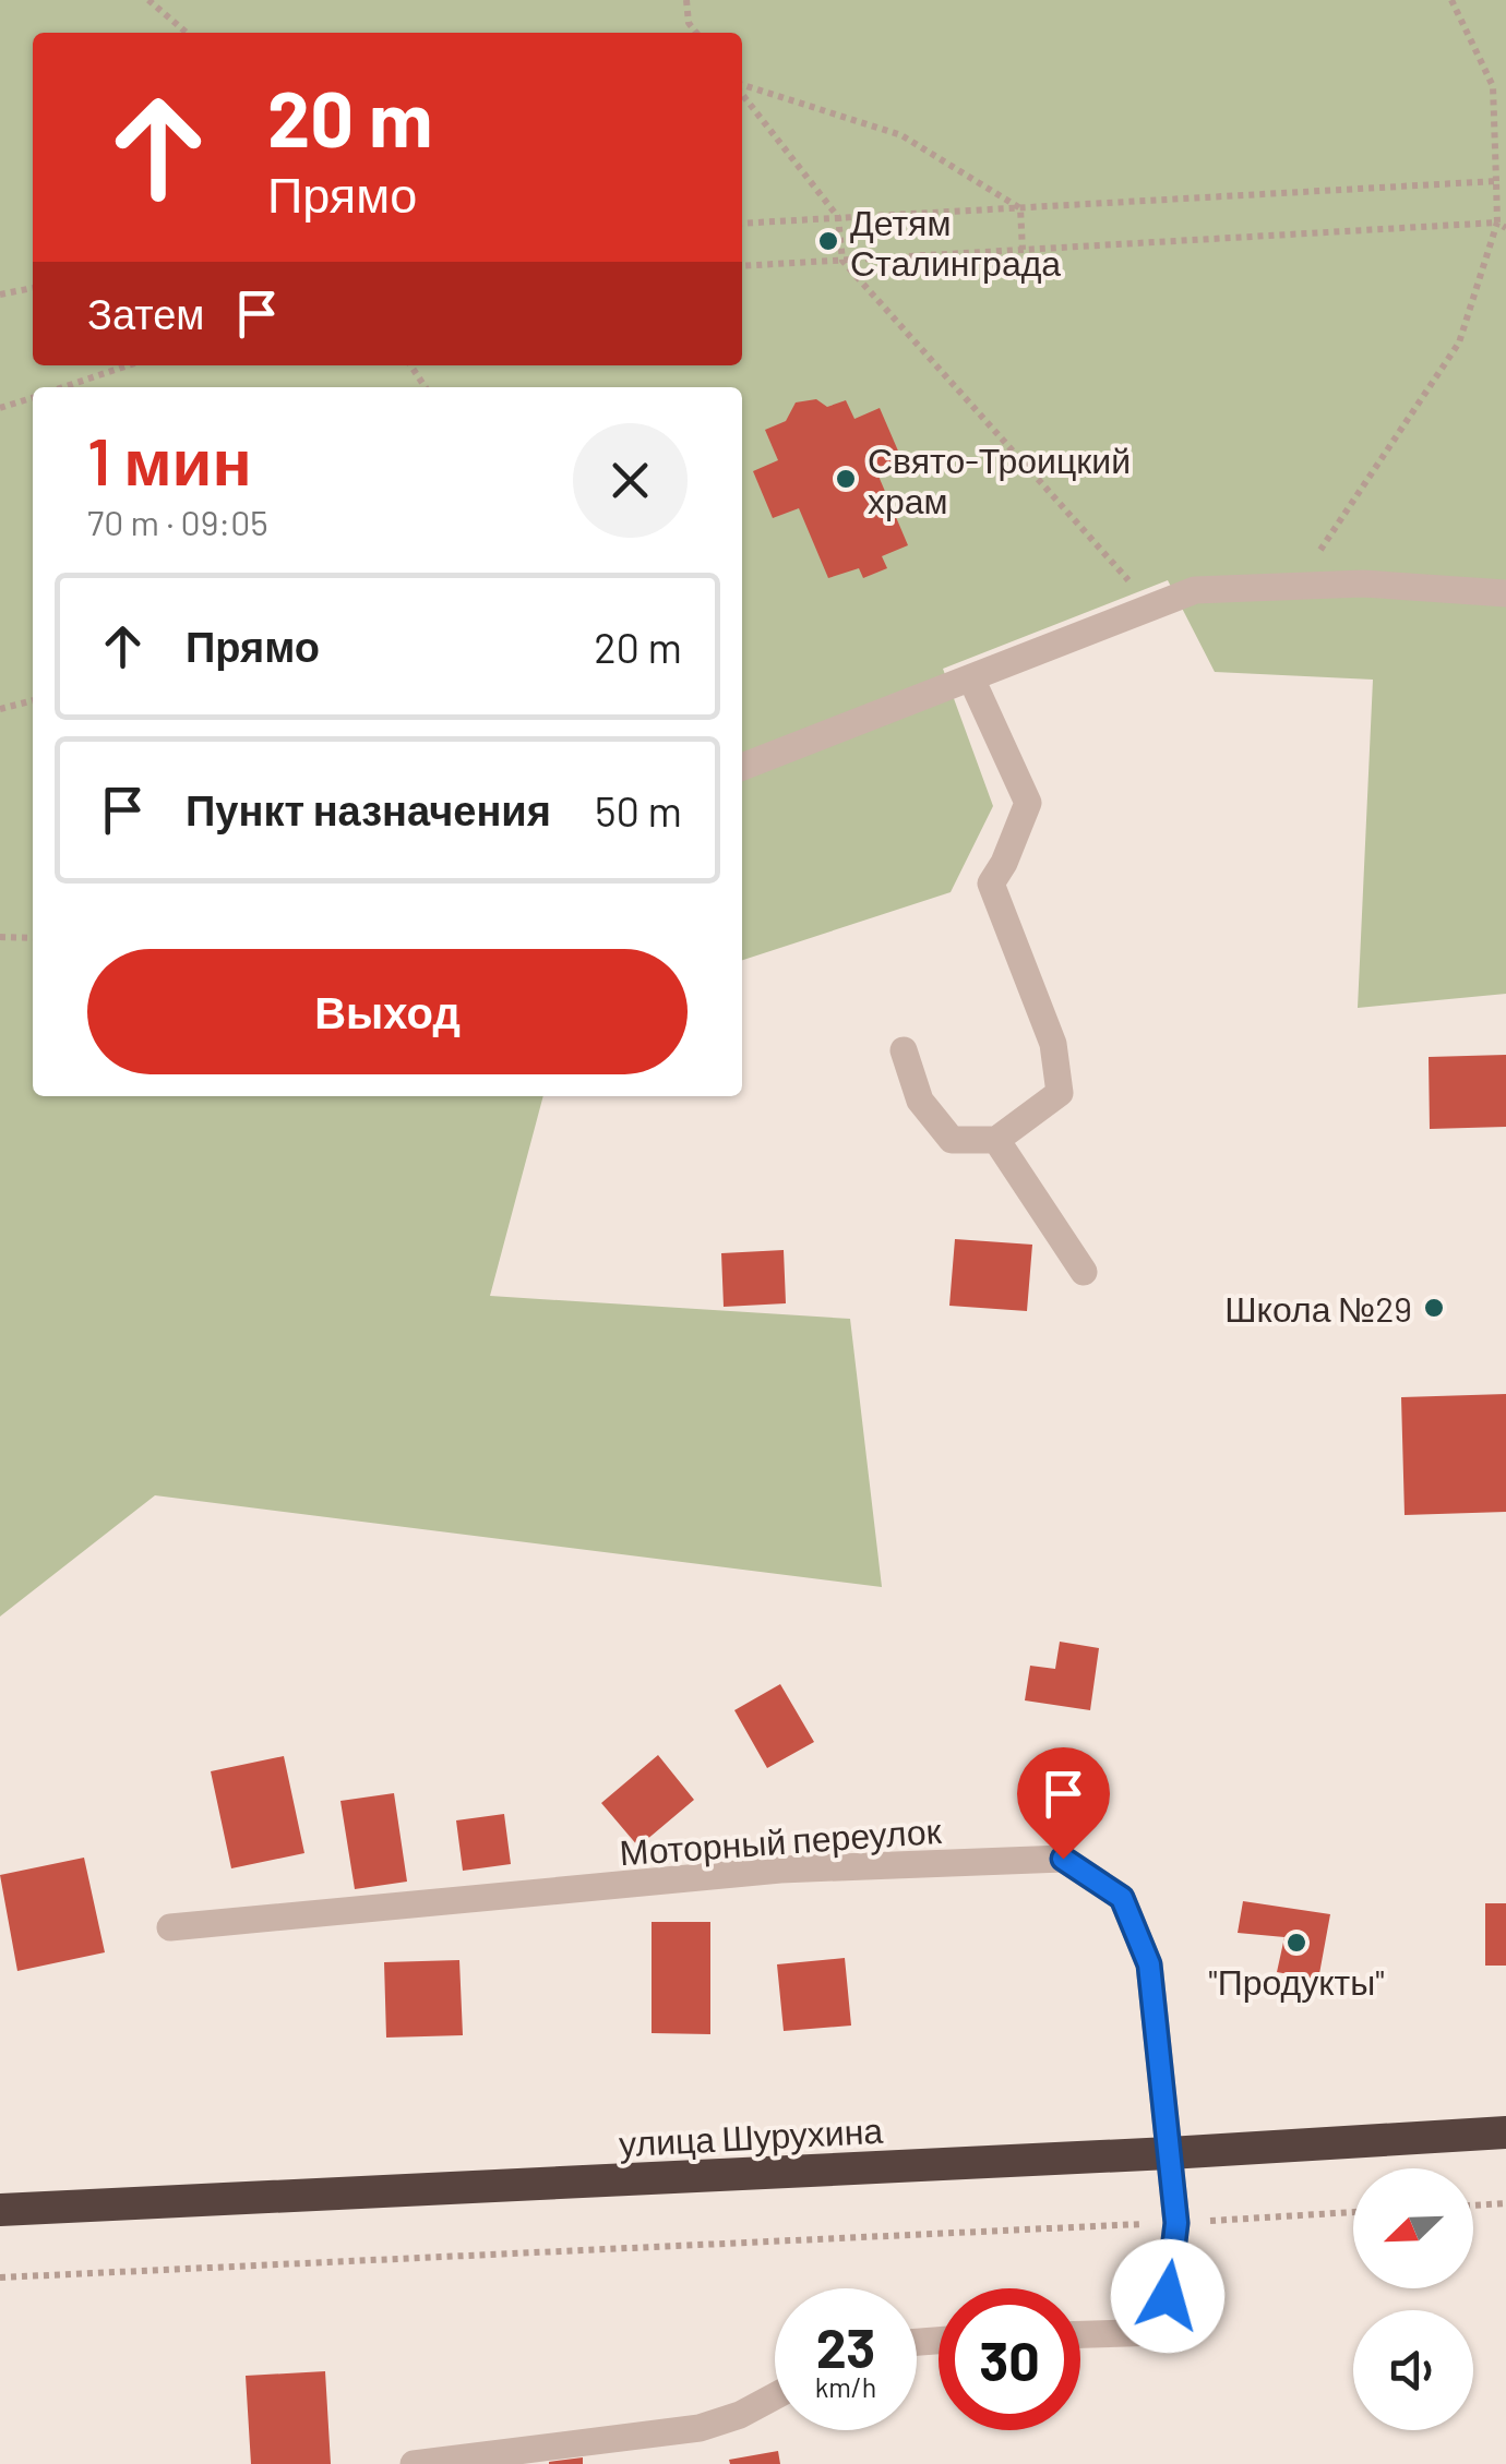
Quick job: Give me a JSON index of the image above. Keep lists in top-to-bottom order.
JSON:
{
  "streets": {
    "highway": ["улица Шурухина"],
    "street": ["Моторный переулок"]
  },
  "crossings": [
    ["Моторный переулок", "улица Шурухина"]
  ],
  "places": [
    "Детям Сталинграда",
    "Свято-Троицкий храм",
    "Школа №29",
    "\"Продукты\""
  ],
  "north": "bottom left",
  "page": {
    "turn": ["20 m", "Прямо"],
    "then": "Затем",
    "heading": ["1 мин", "70 m · 09:05"],
    "list": [
      {
        "name": "Прямо",
        "value": "20 m"
      },
      {
        "name": "Пункт назначения",
        "value": "50 m"
      }
    ],
    "buttons": "Выход",
    "speed": "23 km/h",
    "limit": "30"
  }
}
